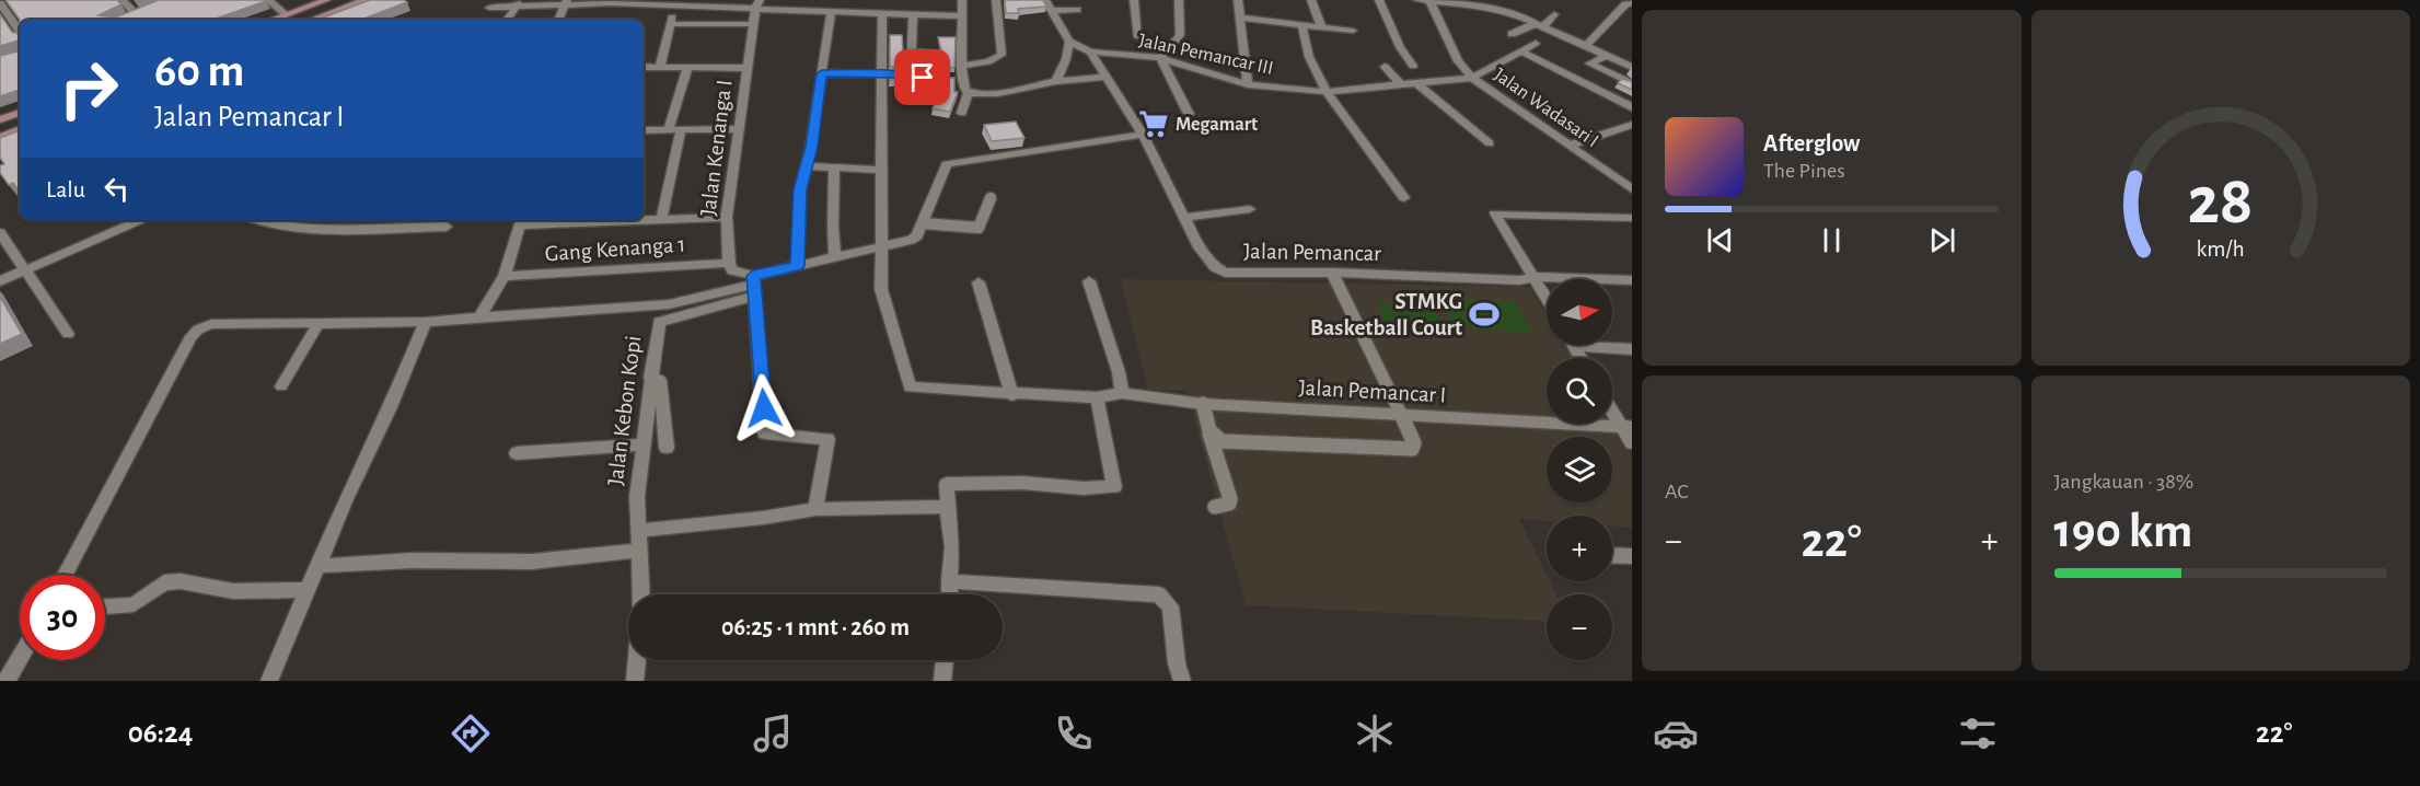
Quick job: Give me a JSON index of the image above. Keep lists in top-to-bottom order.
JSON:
{
  "streets": {
    "street": [
      "Jalan Pemancar III",
      "Jalan Wadasari I",
      "Jalan Kenanga I",
      "Gang Kenanga 1",
      "Jalan Pemancar",
      "Jalan Pemancar I",
      "Jalan Kebon Kopi"
    ]
  },
  "crossings": [
    ["Jalan Pemancar III", "Jalan Wadasari I"],
    ["Jalan Pemancar III", "Jalan Pemancar"],
    ["Jalan Kenanga I", "Gang Kenanga 1"]
  ],
  "places": {
    "supermarket": ["Megamart"],
    "sports": ["STMKG Basketball Court"]
  },
  "north": "right",
  "page": {
    "turn": ["60 m", "Jalan Pemancar I"],
    "song": ["Afterglow", "The Pines"],
    "then": "Lalu",
    "map_buttons": ["+", "−"],
    "tile": [
      "AC",
      ["Jangkauan · 38%", "190 km"]
    ],
    "heat": ["−", "22°", "+"],
    "limit": "30",
    "trip": "06:25 · 1 mnt · 260 m",
    "tabs": ["06:24", "22°"],
    "gauge": ["28", "km/h"]
  }
}
